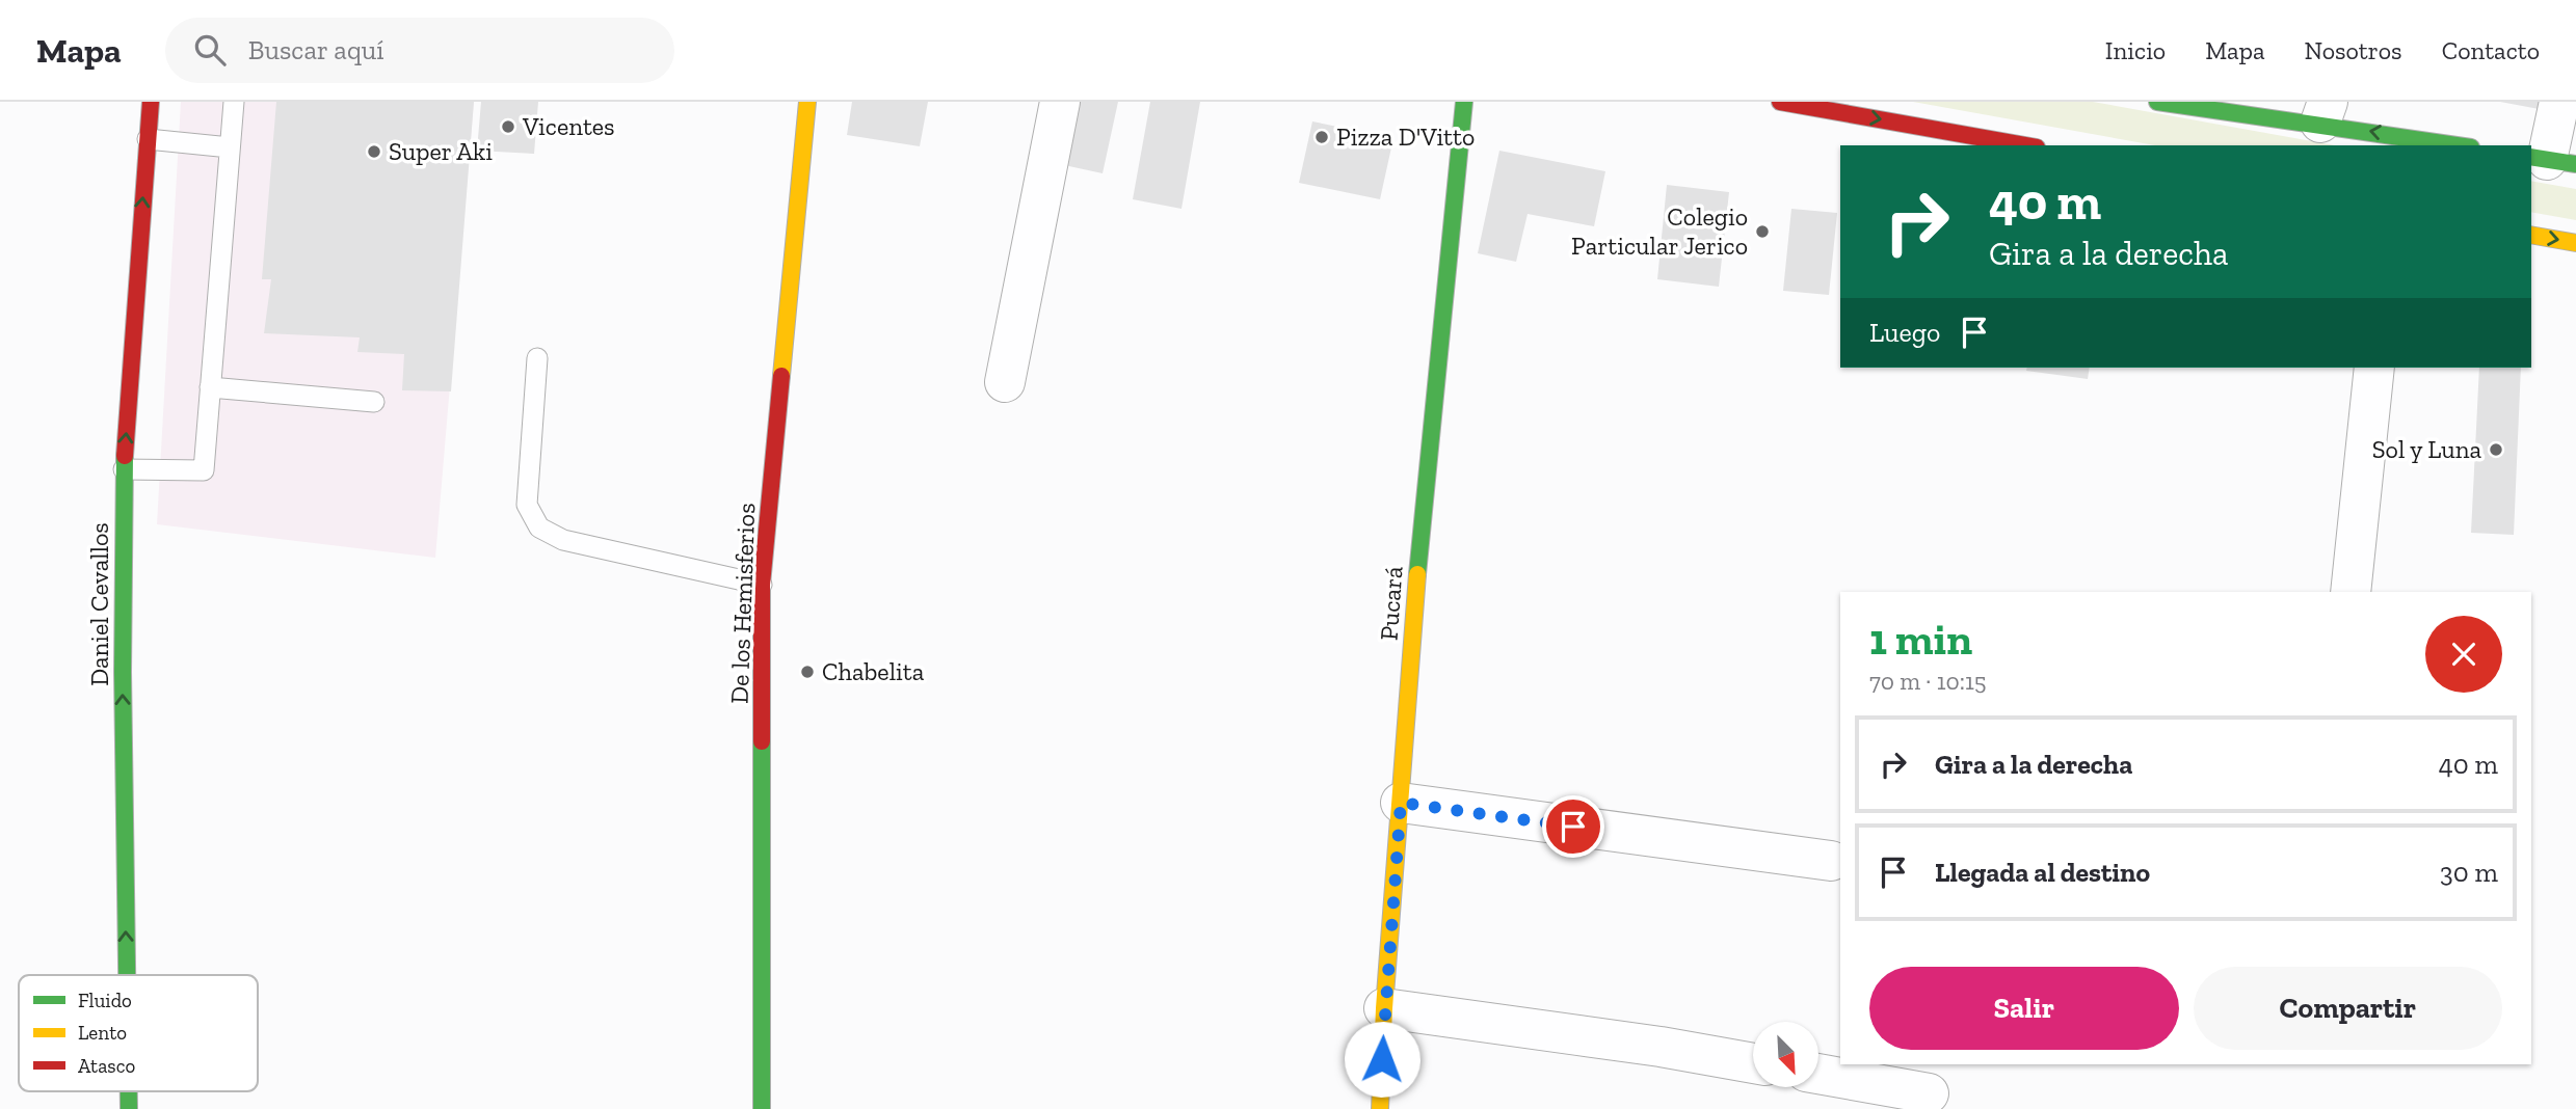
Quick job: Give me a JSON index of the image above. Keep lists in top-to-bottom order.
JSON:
{
  "streets": {
    "street": ["De los Hemisferios", "Pucará", "Daniel Cevallos"]
  },
  "one_way": ["Daniel Cevallos"],
  "places": [
    "Vicentes",
    "Pizza D'Vitto",
    "Super Aki",
    "Colegio Particular Jerico",
    "Sol y Luna",
    "Chabelita"
  ],
  "legend": ["Fluido", "Lento", "Atasco"],
  "north": "bottom right",
  "page": {
    "header": "Mapa",
    "search": "Buscar aquí",
    "nav": [
      "Inicio",
      "Mapa",
      "Nosotros",
      "Contacto"
    ],
    "turn": ["40 m", "Gira a la derecha"],
    "then": "Luego",
    "heading": ["1 min", "70 m · 10:15"],
    "list": [
      {
        "name": "Gira a la derecha",
        "value": "40 m"
      },
      {
        "name": "Llegada al destino",
        "value": "30 m"
      }
    ],
    "buttons": ["Salir", "Compartir"]
  }
}
